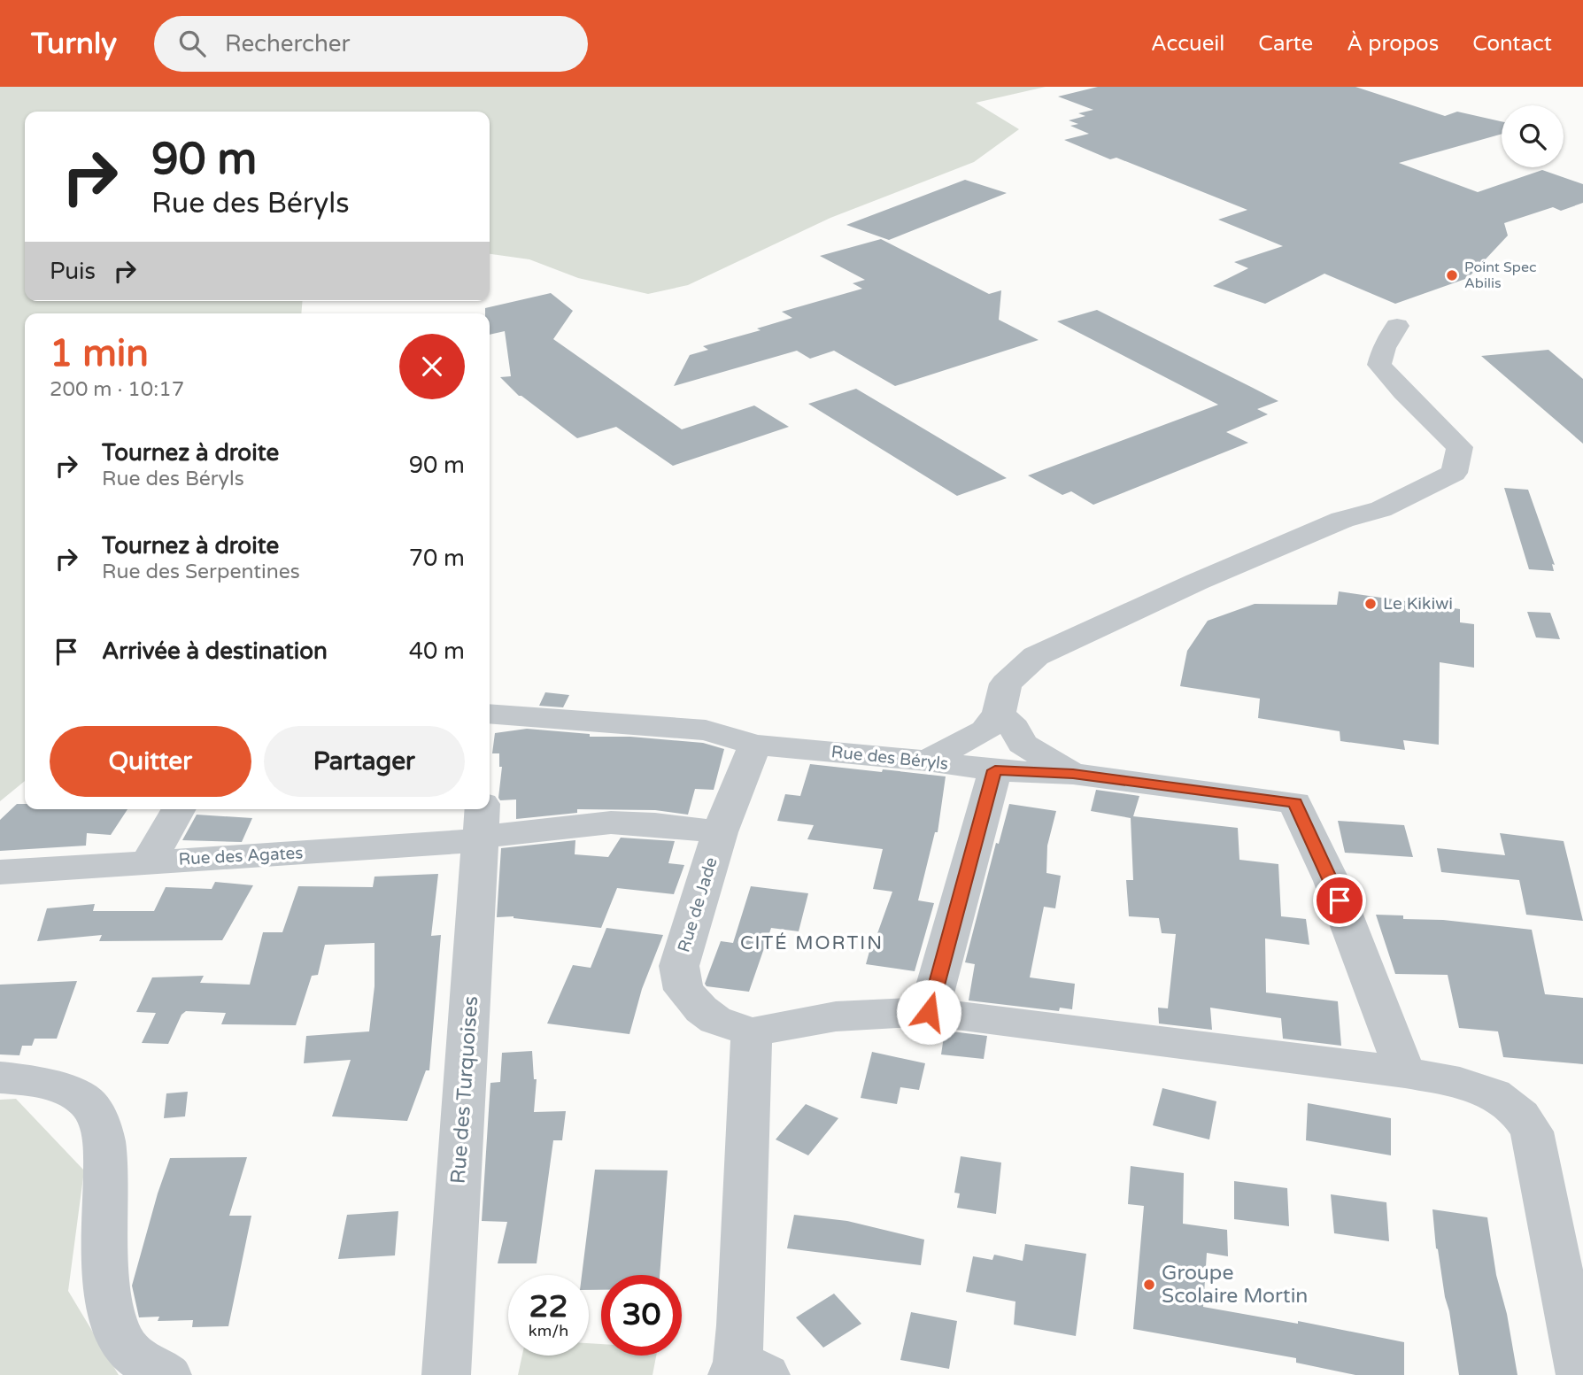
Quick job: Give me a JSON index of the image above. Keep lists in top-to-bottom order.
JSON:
{
  "streets": {
    "street": [
      "Rue des Béryls",
      "Rue des Agates",
      "Rue de Jade",
      "Rue des Turquoises"
    ]
  },
  "crossings": [
    ["Rue des Béryls", "Rue de Jade"],
    ["Rue des Agates", "Rue de Jade"],
    ["Rue des Agates", "Rue des Turquoises"]
  ],
  "districts": ["CITÉ MORTIN"],
  "places": ["Point Spec Abilis", "Le Kikiwi", "Groupe Scolaire Mortin"],
  "page": {
    "header": "Turnly",
    "search": "Rechercher",
    "nav": [
      "Accueil",
      "Carte",
      "À propos",
      "Contact"
    ],
    "turn": ["90 m", "Rue des Béryls"],
    "then": "Puis",
    "heading": ["1 min", "200 m · 10:17"],
    "list": [
      {
        "name": "Tournez à droite",
        "note": "Rue des Béryls",
        "value": "90 m"
      },
      {
        "name": "Tournez à droite",
        "note": "Rue des Serpentines",
        "value": "70 m"
      },
      {
        "name": "Arrivée à destination",
        "value": "40 m"
      }
    ],
    "buttons": ["Quitter", "Partager"],
    "speed": "22 km/h",
    "limit": "30"
  }
}
